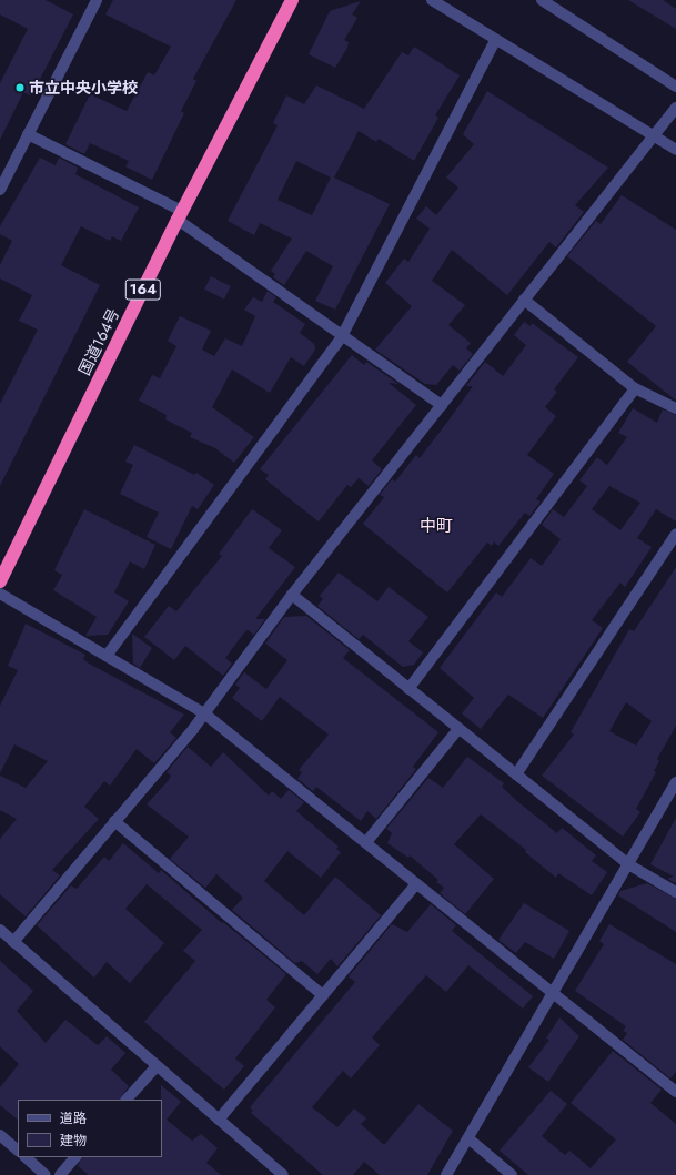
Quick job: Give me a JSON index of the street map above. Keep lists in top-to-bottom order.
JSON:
{
  "streets": {
    "highway": ["164", "国道164号"]
  },
  "districts": ["中町"],
  "places": ["市立中央小学校"],
  "legend": ["道路", "建物"]
}
